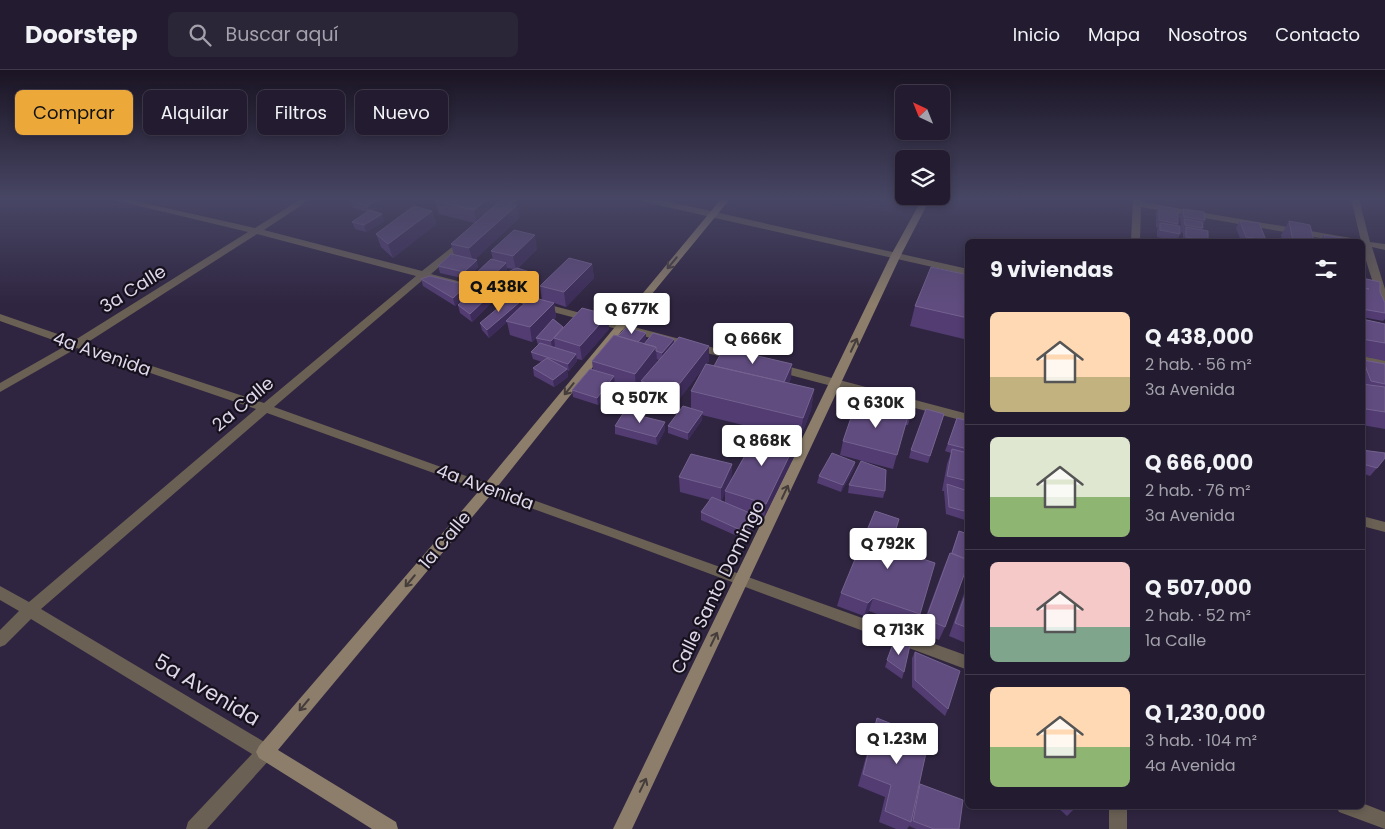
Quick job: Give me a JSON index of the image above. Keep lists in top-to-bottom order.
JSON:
{
  "streets": {
    "main road": ["1a Calle", "Calle Santo Domingo", "5a Avenida"],
    "street": ["3a Calle", "4a Avenida", "2a Calle"]
  },
  "crossings": [
    ["3a Calle", "4a Avenida"],
    ["4a Avenida", "2a Calle"],
    ["4a Avenida", "1a Calle"],
    ["4a Avenida", "Calle Santo Domingo"],
    ["2a Calle", "5a Avenida"],
    ["1a Calle", "5a Avenida"]
  ],
  "one_way": ["1a Calle", "Calle Santo Domingo"],
  "north": "top left",
  "page": {
    "header": "Doorstep",
    "search": "Buscar aquí",
    "nav": [
      "Inicio",
      "Mapa",
      "Nosotros",
      "Contacto"
    ],
    "chip": [
      "Comprar",
      "Alquilar",
      "Filtros",
      "Nuevo"
    ],
    "heading": "9 viviendas",
    "price": [
      "Q 438K",
      "Q 677K",
      "Q 666K",
      "Q 507K",
      "Q 630K",
      "Q 868K",
      "Q 792K",
      "Q 713K",
      "Q 1.23M"
    ],
    "list": [
      {
        "name": "Q 438,000",
        "note": "2 hab. · 56 m² · 3a Avenida"
      },
      {
        "name": "Q 666,000",
        "note": "2 hab. · 76 m² · 3a Avenida"
      },
      {
        "name": "Q 507,000",
        "note": "2 hab. · 52 m² · 1a Calle"
      },
      {
        "name": "Q 1,230,000",
        "note": "3 hab. · 104 m² · 4a Avenida"
      }
    ]
  }
}
